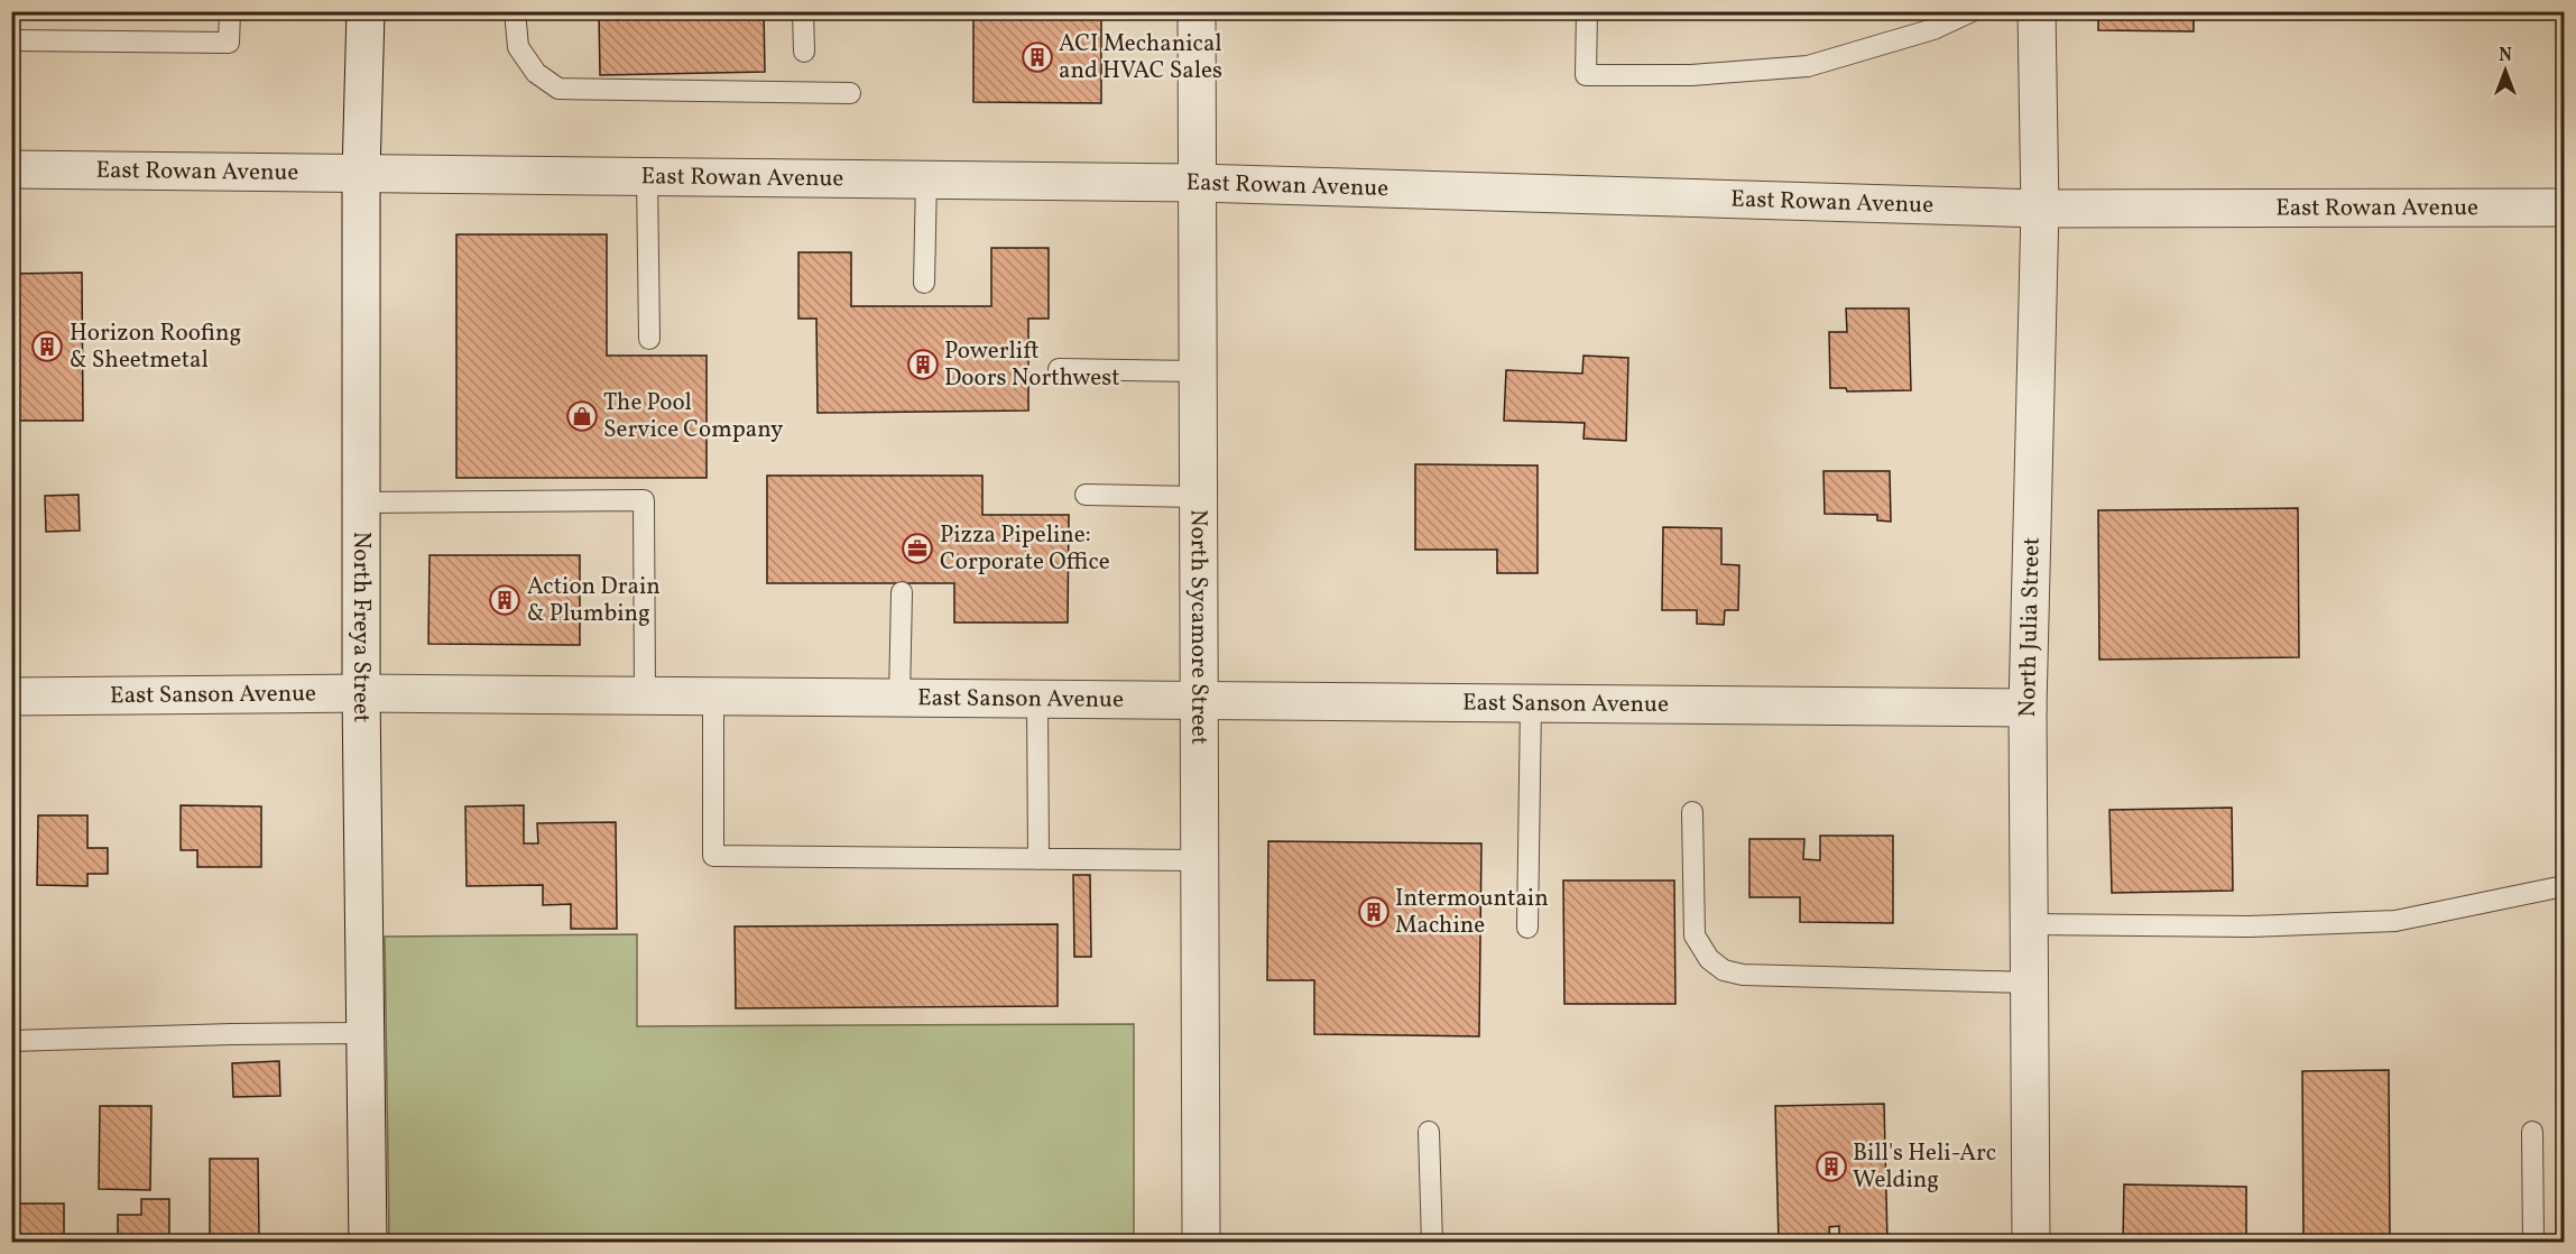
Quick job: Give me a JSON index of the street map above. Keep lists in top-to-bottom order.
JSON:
{
  "streets": {
    "street": [
      "East Rowan Avenue",
      "North Freya Street",
      "North Sycamore Street",
      "North Julia Street",
      "East Sanson Avenue"
    ]
  },
  "crossings": [
    ["East Rowan Avenue", "North Freya Street"],
    ["East Rowan Avenue", "North Sycamore Street"],
    ["East Rowan Avenue", "North Julia Street"],
    ["North Freya Street", "East Sanson Avenue"],
    ["North Sycamore Street", "East Sanson Avenue"],
    ["North Julia Street", "East Sanson Avenue"]
  ],
  "places": {
    "building": [
      "ACI Mechanical and HVAC Sales",
      "Horizon Roofing & Sheetmetal",
      "Powerlift Doors Northwest",
      "Action Drain & Plumbing",
      "Intermountain Machine",
      "Bill's Heli-Arc Welding"
    ],
    "shop": ["The Pool Service Company"],
    "office": ["Pizza Pipeline: Corporate Office"]
  },
  "north": "top"
}
